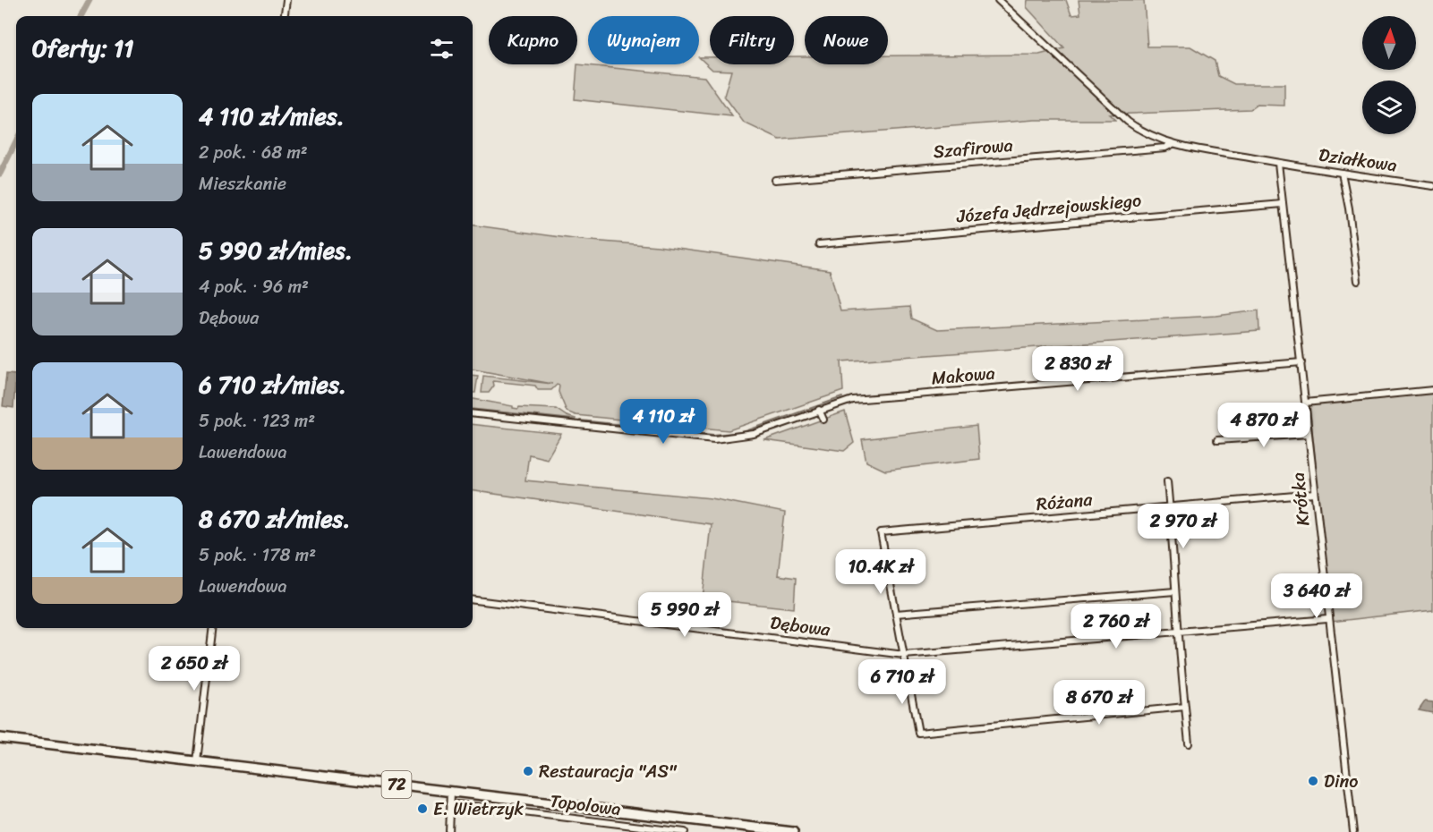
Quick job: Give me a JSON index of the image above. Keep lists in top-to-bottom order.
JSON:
{
  "streets": {
    "main road": ["72"],
    "street": [
      "Szafirowa",
      "Działkowa",
      "Józefa Jędrzejowskiego",
      "Makowa",
      "Krótka",
      "Różana",
      "Dębowa",
      "Topolowa"
    ]
  },
  "crossings": [
    ["Szafirowa", "Działkowa"],
    ["Działkowa", "Krótka"],
    ["Józefa Jędrzejowskiego", "Krótka"],
    ["Makowa", "Krótka"],
    ["Krótka", "Różana"],
    ["Krótka", "Dębowa"]
  ],
  "places": ["Restauracja \"AS\"", "Dino", "E. Wietrzyk"],
  "north": "top",
  "page": {
    "chip": [
      "Kupno",
      "Wynajem",
      "Filtry",
      "Nowe"
    ],
    "heading": "Oferty: 11",
    "list": [
      {
        "name": "4 110 zł/mies.",
        "note": "2 pok. · 68 m² · Mieszkanie"
      },
      {
        "name": "5 990 zł/mies.",
        "note": "4 pok. · 96 m² · Dębowa"
      },
      {
        "name": "6 710 zł/mies.",
        "note": "5 pok. · 123 m² · Lawendowa"
      },
      {
        "name": "8 670 zł/mies.",
        "note": "5 pok. · 178 m² · Lawendowa"
      }
    ],
    "price": [
      "2 830 zł",
      "4 110 zł",
      "4 870 zł",
      "2 970 zł",
      "10.4K zł",
      "3 640 zł",
      "5 990 zł",
      "2 760 zł",
      "2 650 zł",
      "6 710 zł",
      "8 670 zł"
    ]
  }
}
